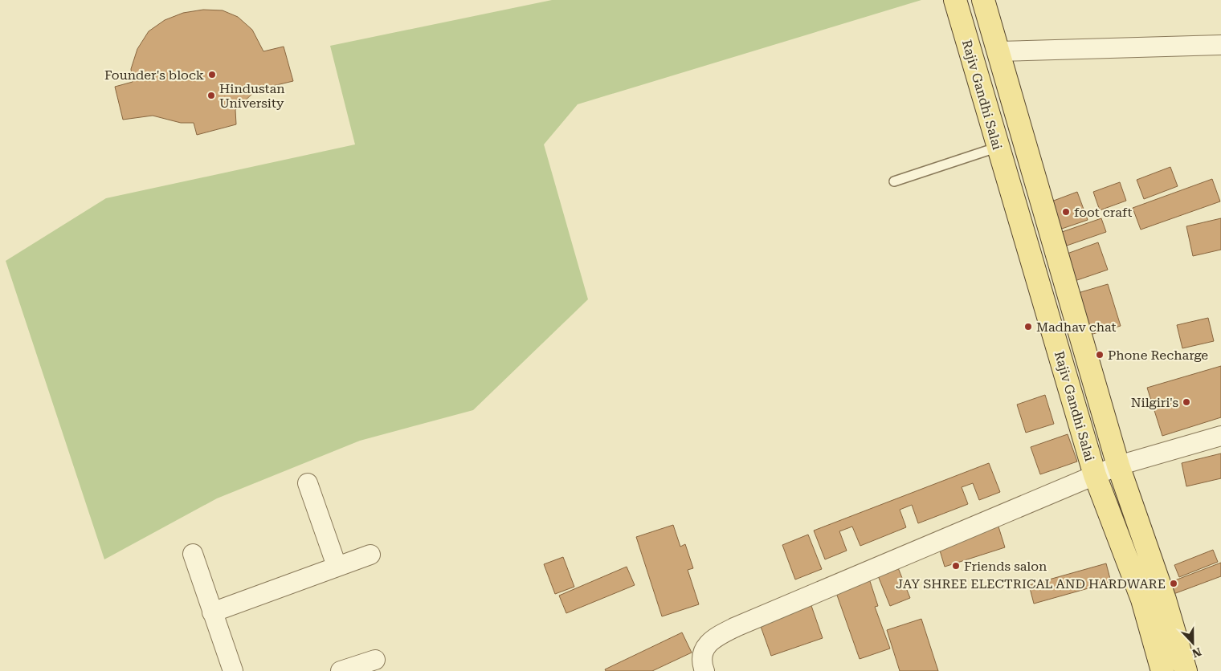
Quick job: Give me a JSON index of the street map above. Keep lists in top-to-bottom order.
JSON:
{
  "streets": {
    "main road": ["Rajiv Gandhi Salai"]
  },
  "places": [
    "Founder's block",
    "Hindustan University",
    "foot craft",
    "Madhav chat",
    "Phone Recharge",
    "Nilgiri's",
    "Friends salon",
    "JAY SHREE ELECTRICAL AND HARDWARE"
  ],
  "north": "bottom"
}
